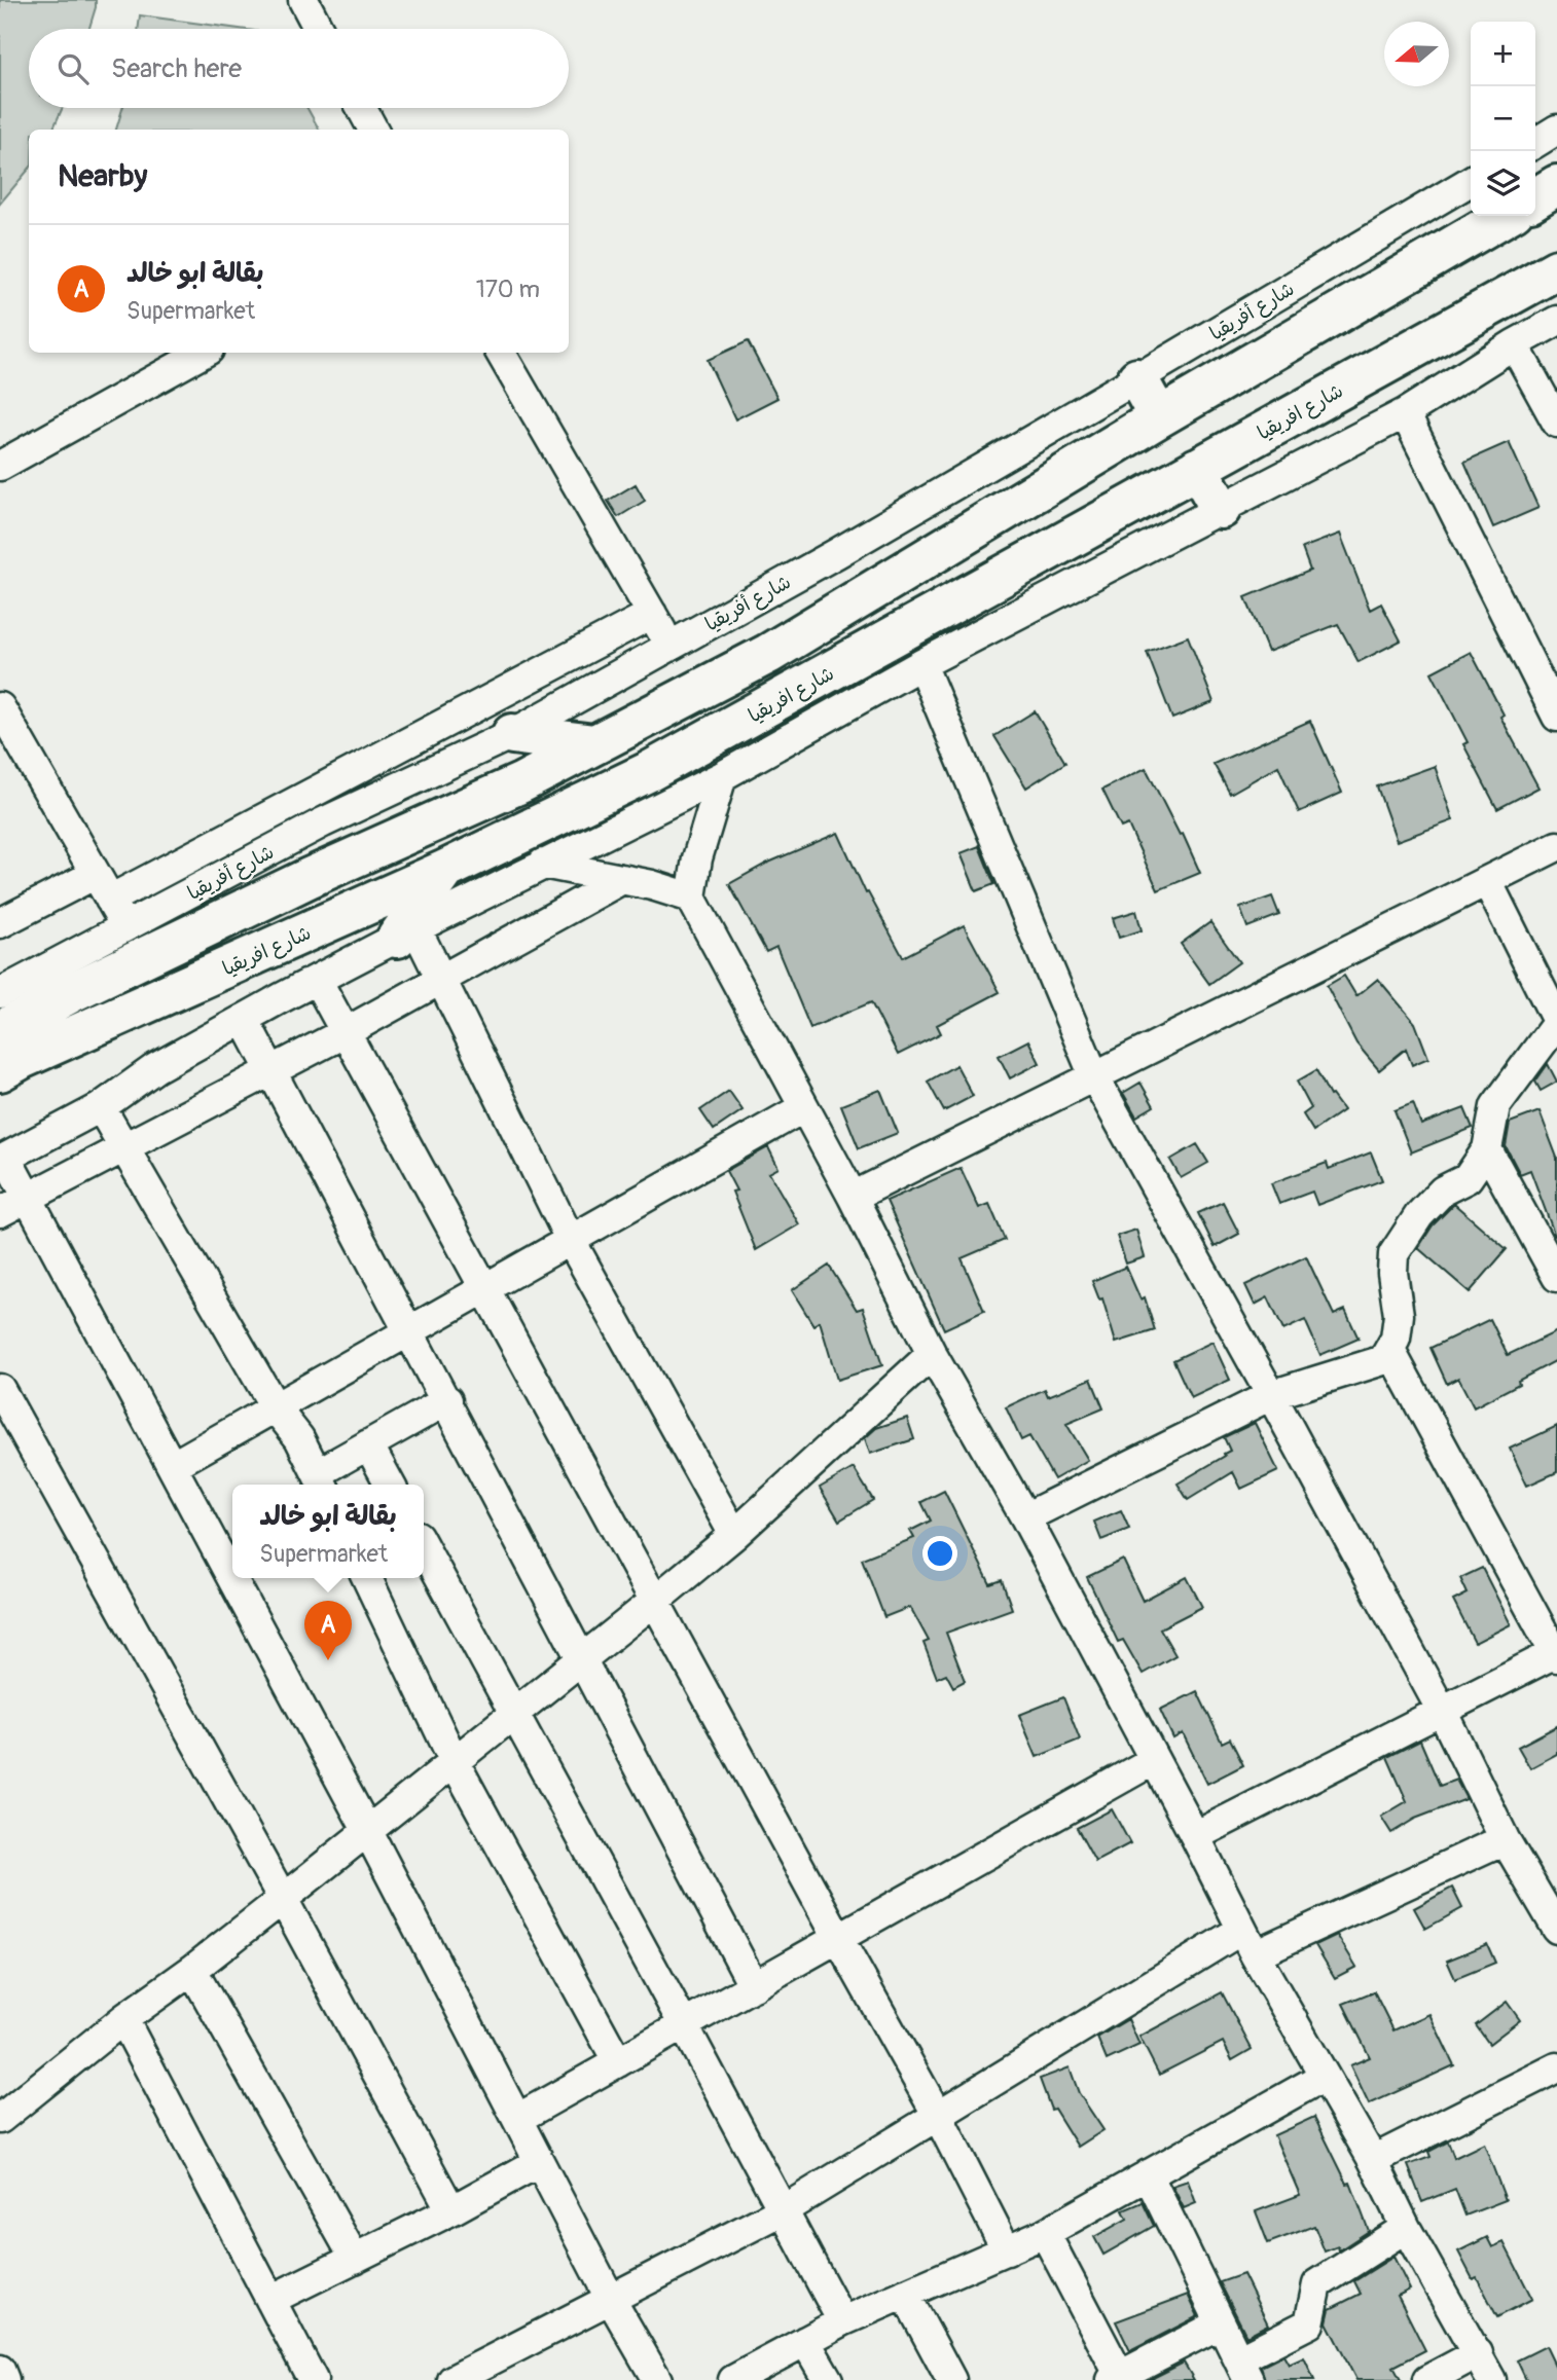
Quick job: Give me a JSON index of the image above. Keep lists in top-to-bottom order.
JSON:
{
  "streets": {
    "highway": ["شارع افريقيا"],
    "street": ["شارع أفريقيا"]
  },
  "north": "left",
  "page": {
    "map_buttons": ["+", "−"],
    "search": "Search here",
    "heading": "Nearby",
    "list": [
      {
        "mark": "A",
        "name": "بقالة ابو خالد",
        "note": "Supermarket",
        "value": "170 m"
      }
    ],
    "popup": ["بقالة ابو خالد", "Supermarket"],
    "pins": "A"
  }
}
